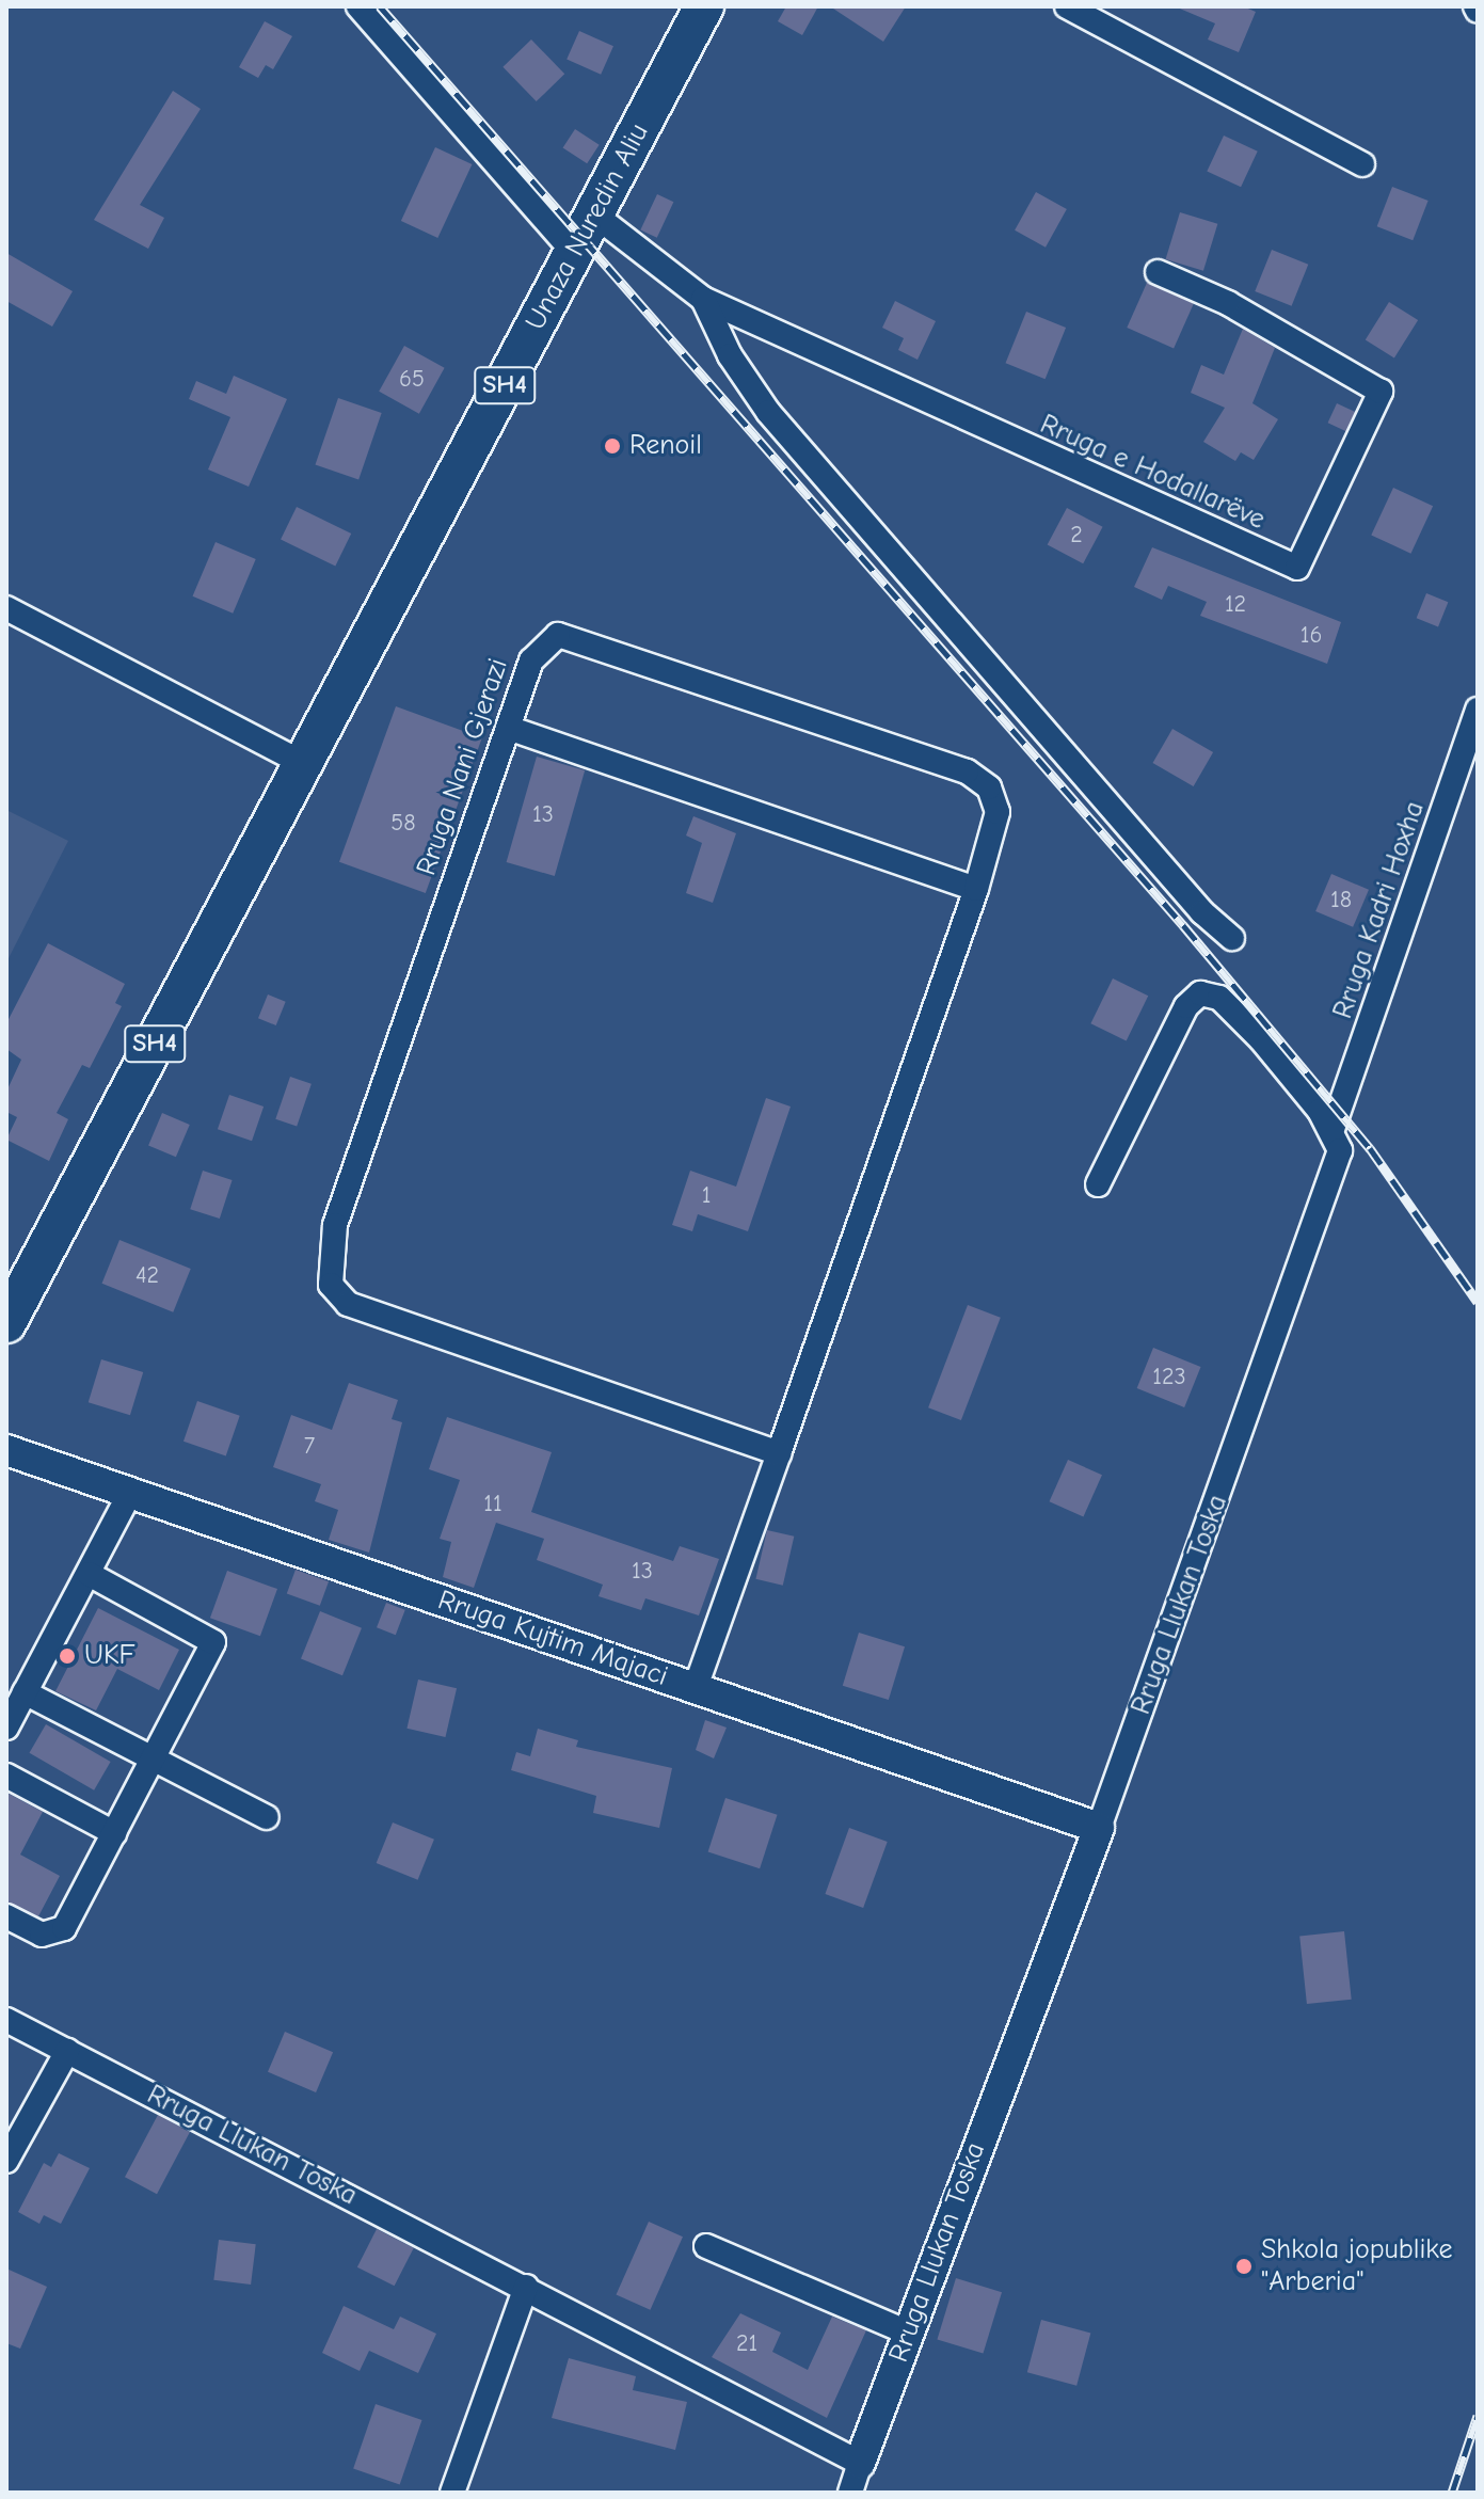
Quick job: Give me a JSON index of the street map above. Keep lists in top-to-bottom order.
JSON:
{
  "streets": {
    "main road": ["Unaza Nuredin Aliu", "SH4"],
    "street": [
      "Rruga e Hodallarëve",
      "Rruga Nani Gjerazi",
      "Rruga Kadri Hoxha",
      "Rruga Llukan Toska",
      "Rruga Kujtim Majaci"
    ]
  },
  "crossings": [
    ["Unaza Nuredin Aliu", "SH4"],
    ["Unaza Nuredin Aliu", "Rruga e Hodallarëve"],
    ["Rruga Nani Gjerazi", "Rruga Kujtim Majaci"],
    ["Rruga Kadri Hoxha", "Rruga Llukan Toska"],
    ["Rruga Llukan Toska", "Rruga Kujtim Majaci"]
  ],
  "places": ["Renoil", "UKF", "Shkola jopublike \"Arberia\""],
  "house_numbers": [
    "65",
    "2",
    "12",
    "16",
    "13",
    "58",
    "18",
    "1",
    "42",
    "123",
    "7",
    "11",
    "13",
    "21"
  ]
}
